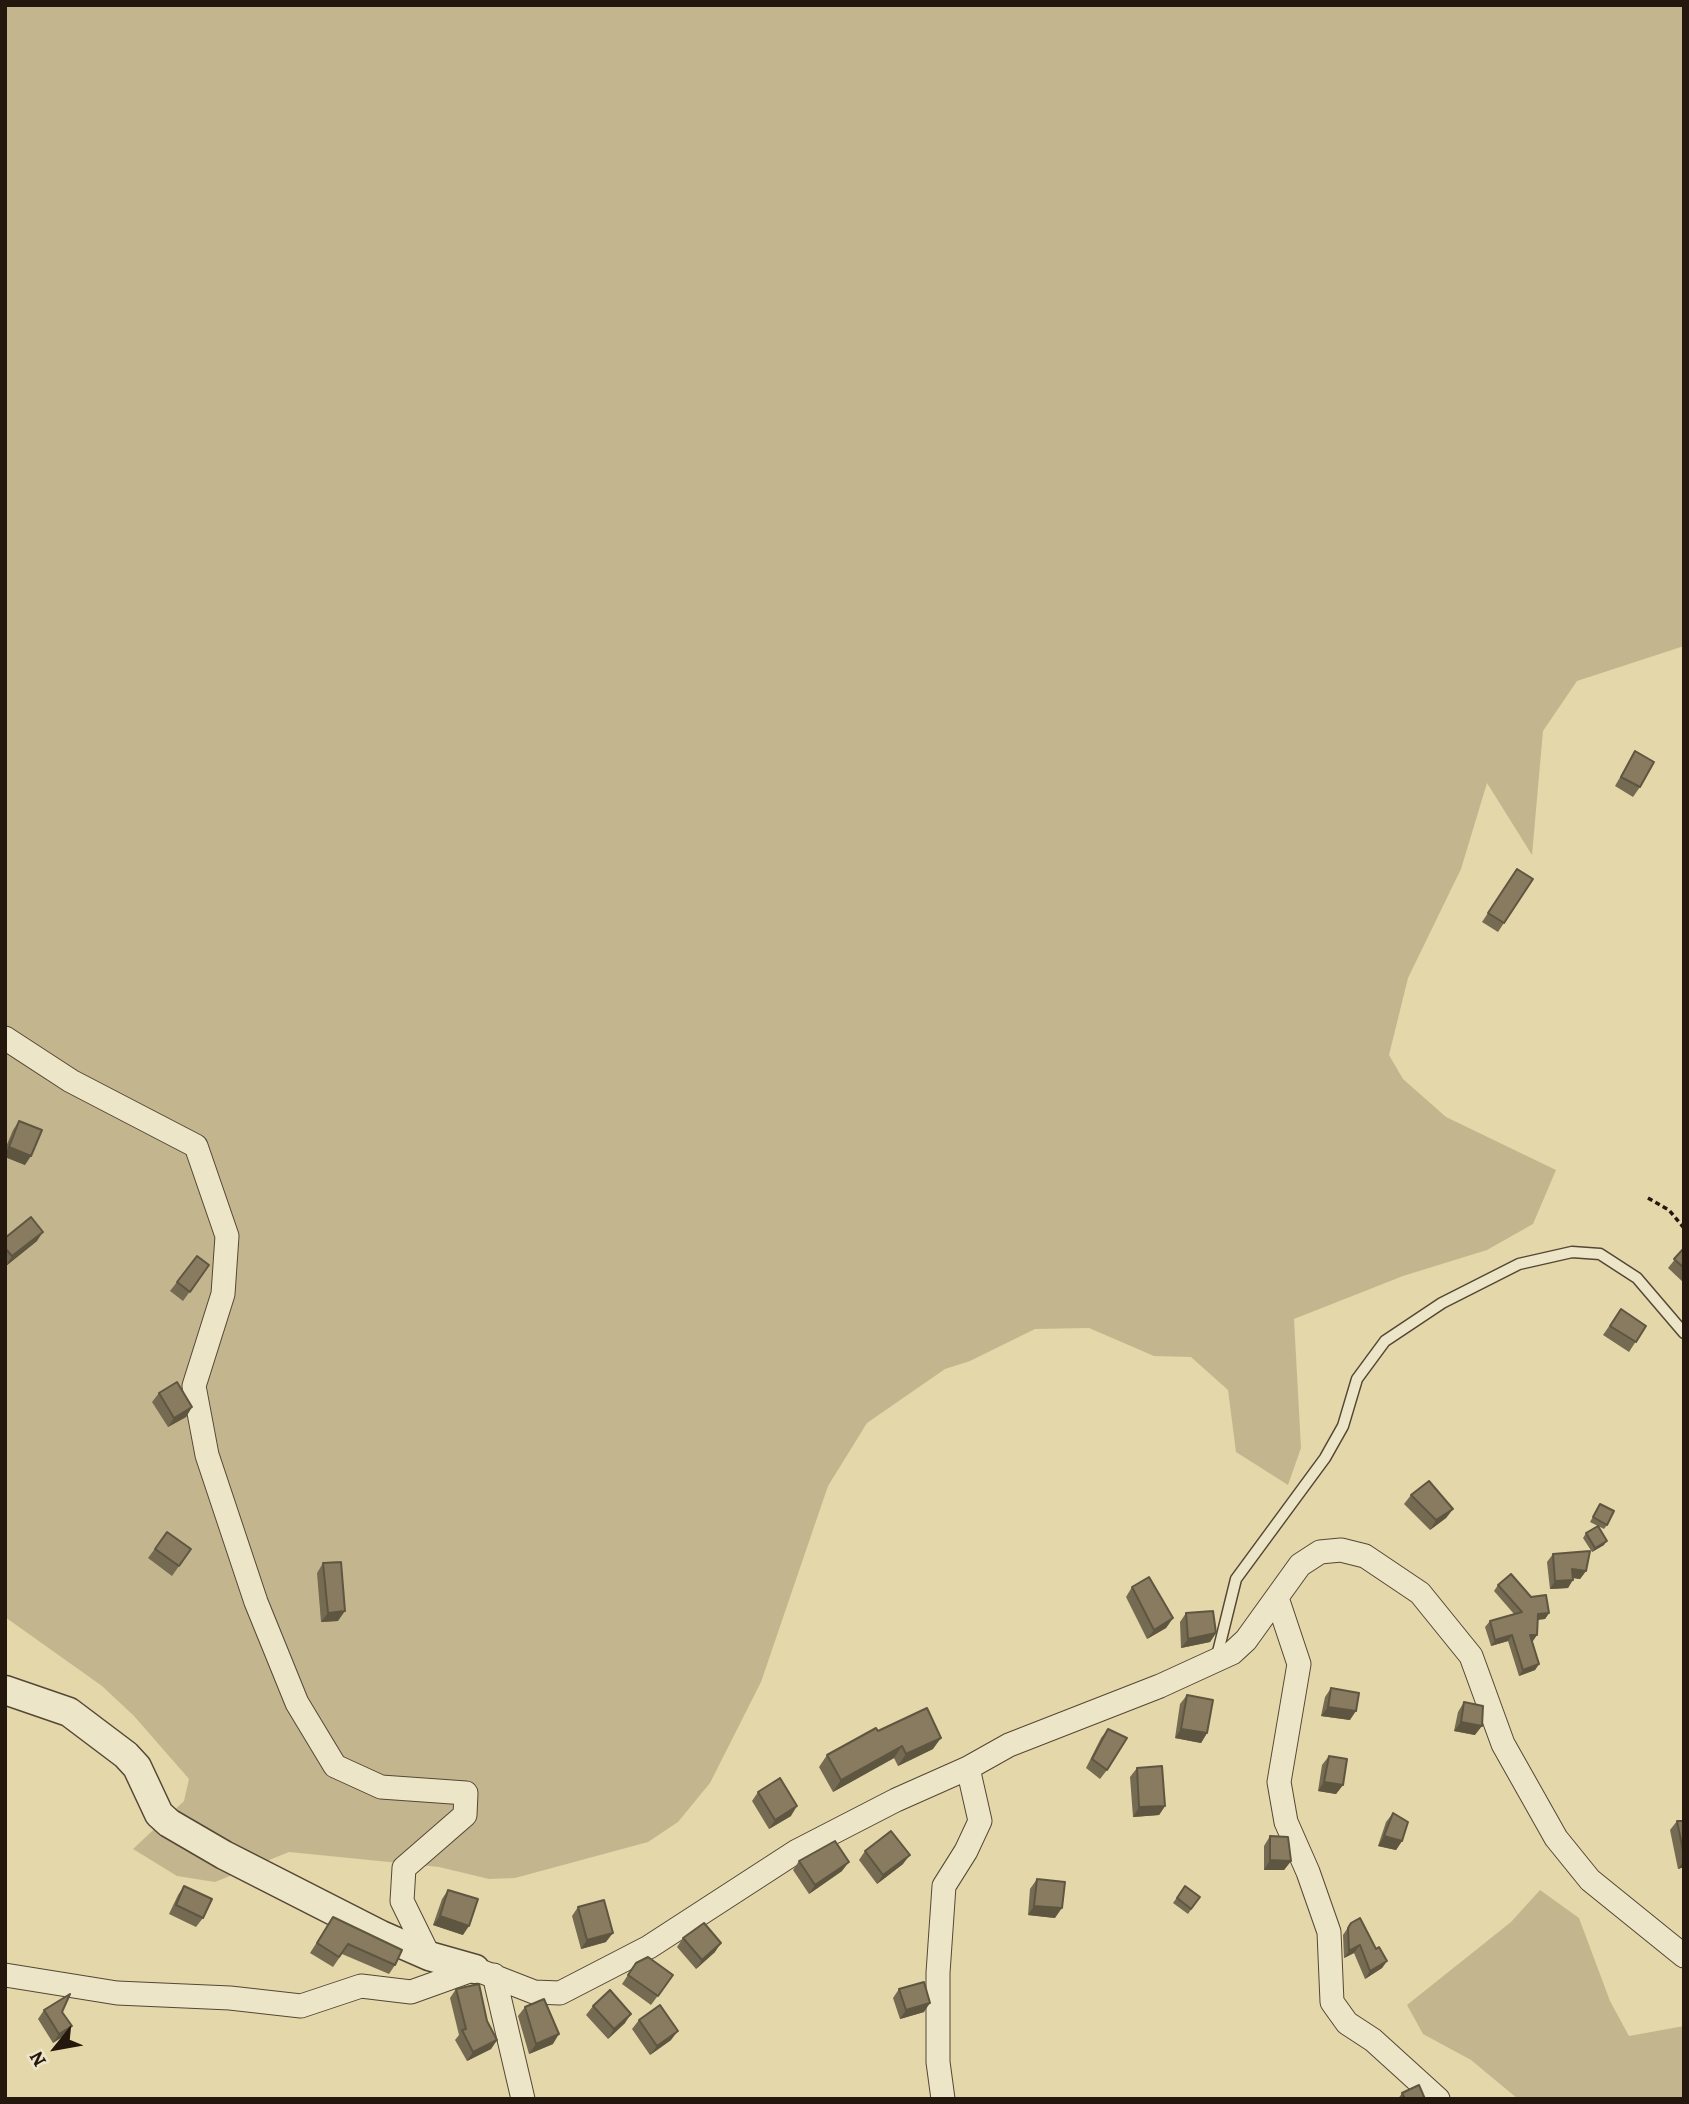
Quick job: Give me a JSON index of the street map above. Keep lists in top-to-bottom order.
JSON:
{
  "north": "bottom left"
}
